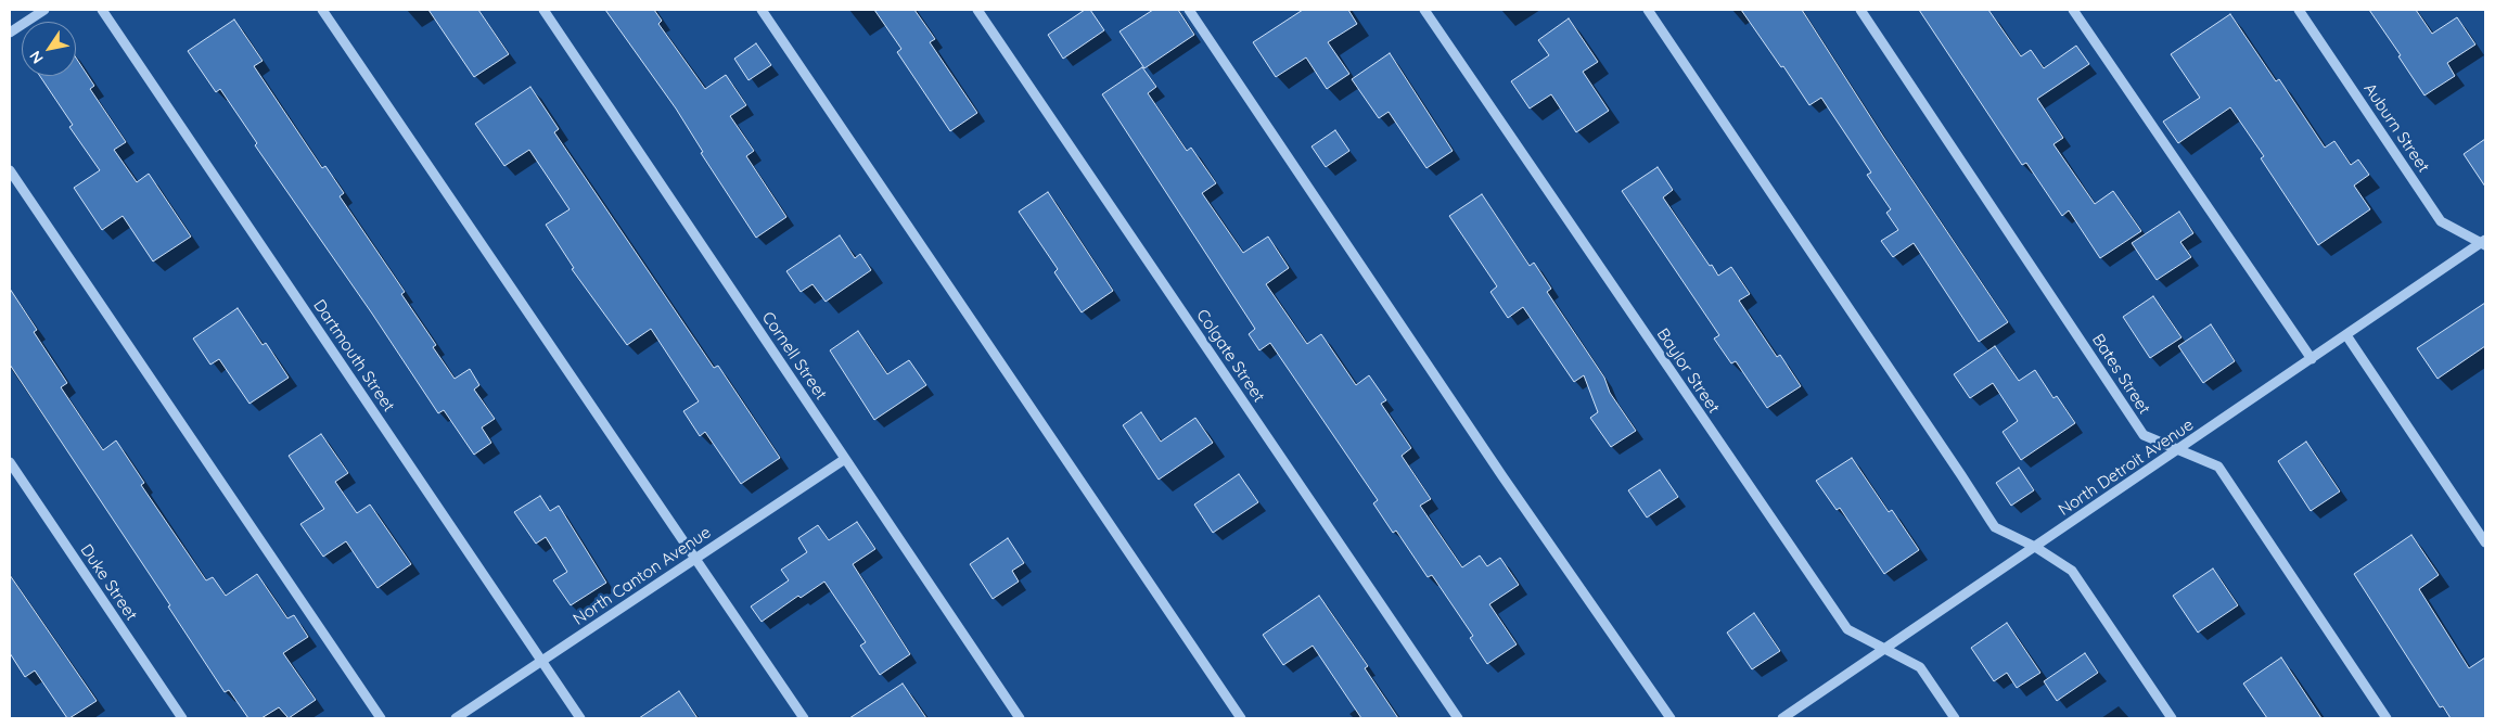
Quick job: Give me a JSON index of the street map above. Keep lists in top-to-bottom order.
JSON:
{
  "streets": {
    "street": [
      "Auburn Street",
      "Dartmouth Street",
      "Cornell Street",
      "Colgate Street",
      "Baylor Street",
      "Bates Street",
      "North Detroit Avenue",
      "North Canton Avenue",
      "Duke Street"
    ]
  },
  "crossings": [
    ["Auburn Street", "North Detroit Avenue"],
    ["Dartmouth Street", "North Canton Avenue"],
    ["Cornell Street", "North Canton Avenue"],
    ["Baylor Street", "North Detroit Avenue"],
    ["Bates Street", "North Detroit Avenue"]
  ],
  "north": "bottom left"
}
